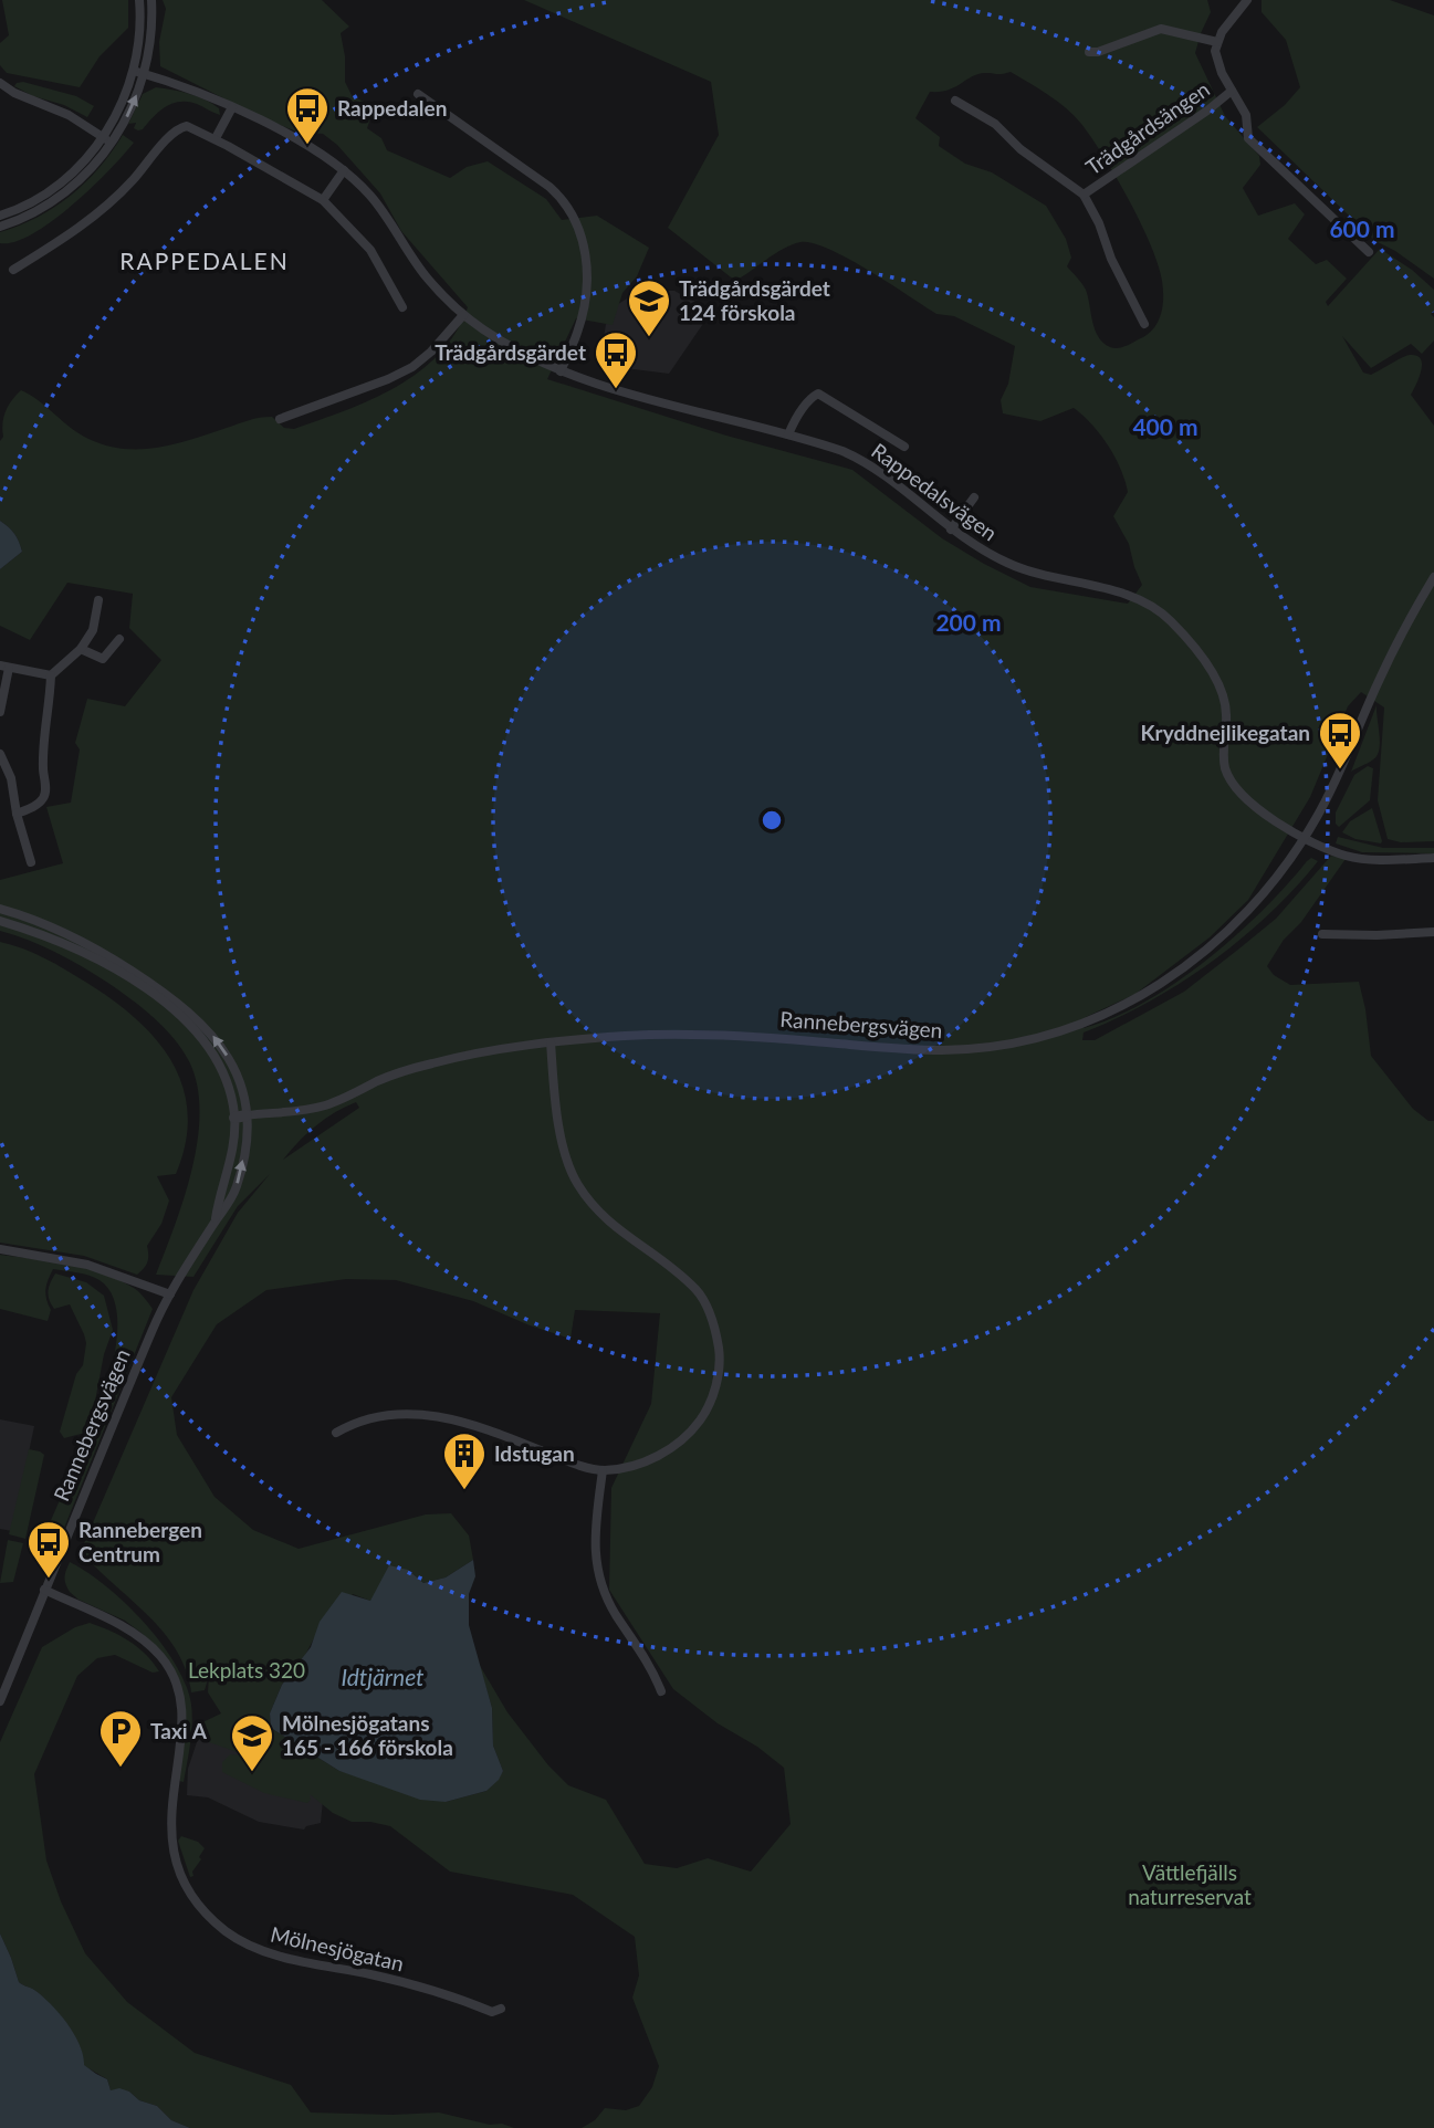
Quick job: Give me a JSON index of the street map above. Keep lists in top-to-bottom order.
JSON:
{
  "streets": {
    "street": [
      "Trädgårdsängen",
      "Rappedalsvägen",
      "Rannebergsvägen",
      "Mölnesjögatan"
    ]
  },
  "crossings": [
    ["Rappedalsvägen", "Rannebergsvägen"],
    ["Rannebergsvägen", "Mölnesjögatan"]
  ],
  "districts": ["RAPPEDALEN"],
  "water": ["Idtjärnet"],
  "parks": ["Lekplats 320", "Vättlefjälls naturreservat"],
  "places": {
    "bus stop": [
      "Rappedalen",
      "Trädgårdsgärdet",
      "Kryddnejlikegatan",
      "Rannebergen Centrum"
    ],
    "school or university": ["Trädgårdsgärdet 124 förskola", "Mölnesjögatans 165 - 166 förskola"],
    "building": ["Idstugan"],
    "parking": ["Taxi A"]
  },
  "rings": ["600 m", "400 m", "200 m"]
}
